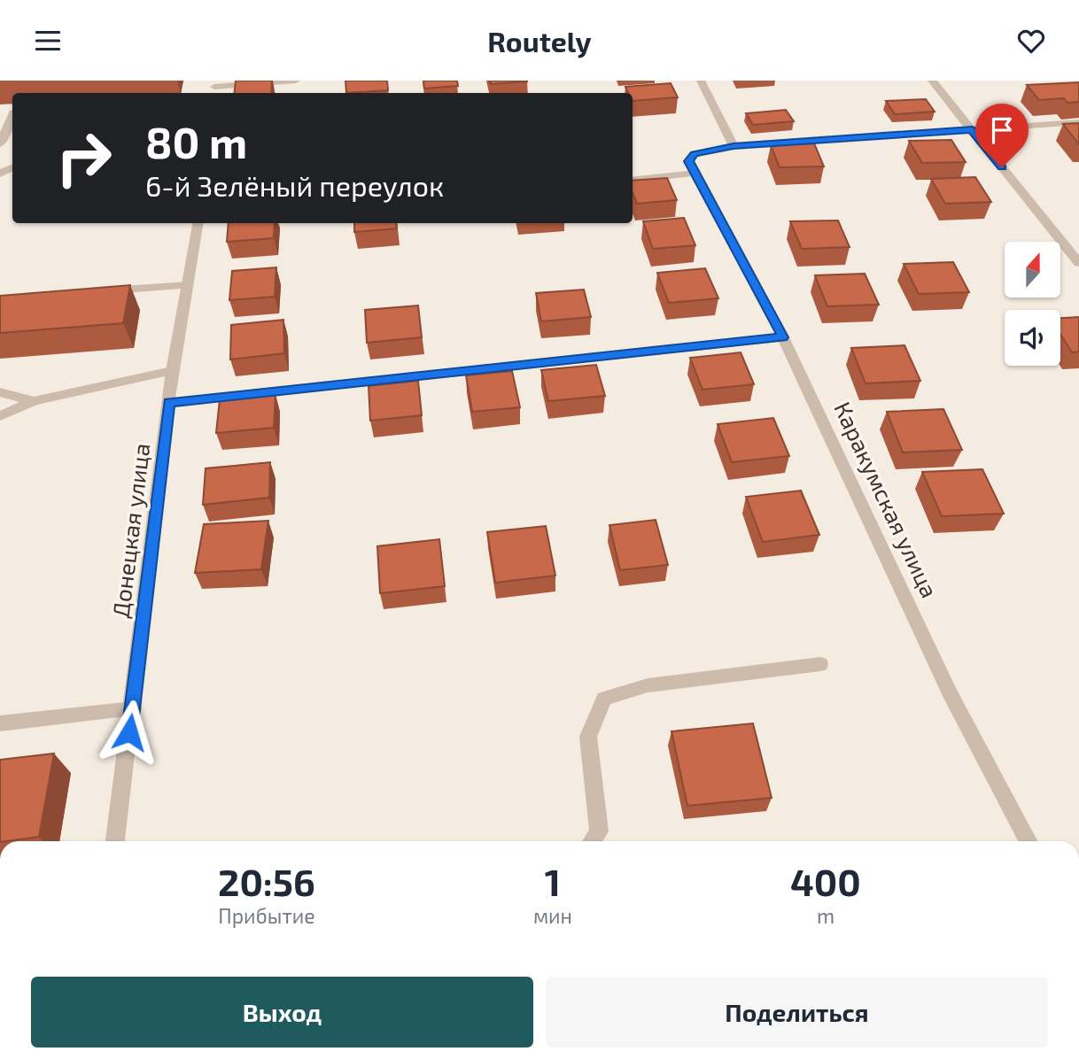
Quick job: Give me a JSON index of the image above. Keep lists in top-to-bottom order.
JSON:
{
  "streets": {
    "street": ["Каракумская улица", "Донецкая улица"]
  },
  "north": "top",
  "page": {
    "header": "Routely",
    "turn": ["80 m", "6-й Зелёный переулок"],
    "eta": [
      "20:56",
      "Прибытие",
      "1",
      "мин",
      "400",
      "m"
    ],
    "buttons": ["Выход", "Поделиться"]
  }
}
